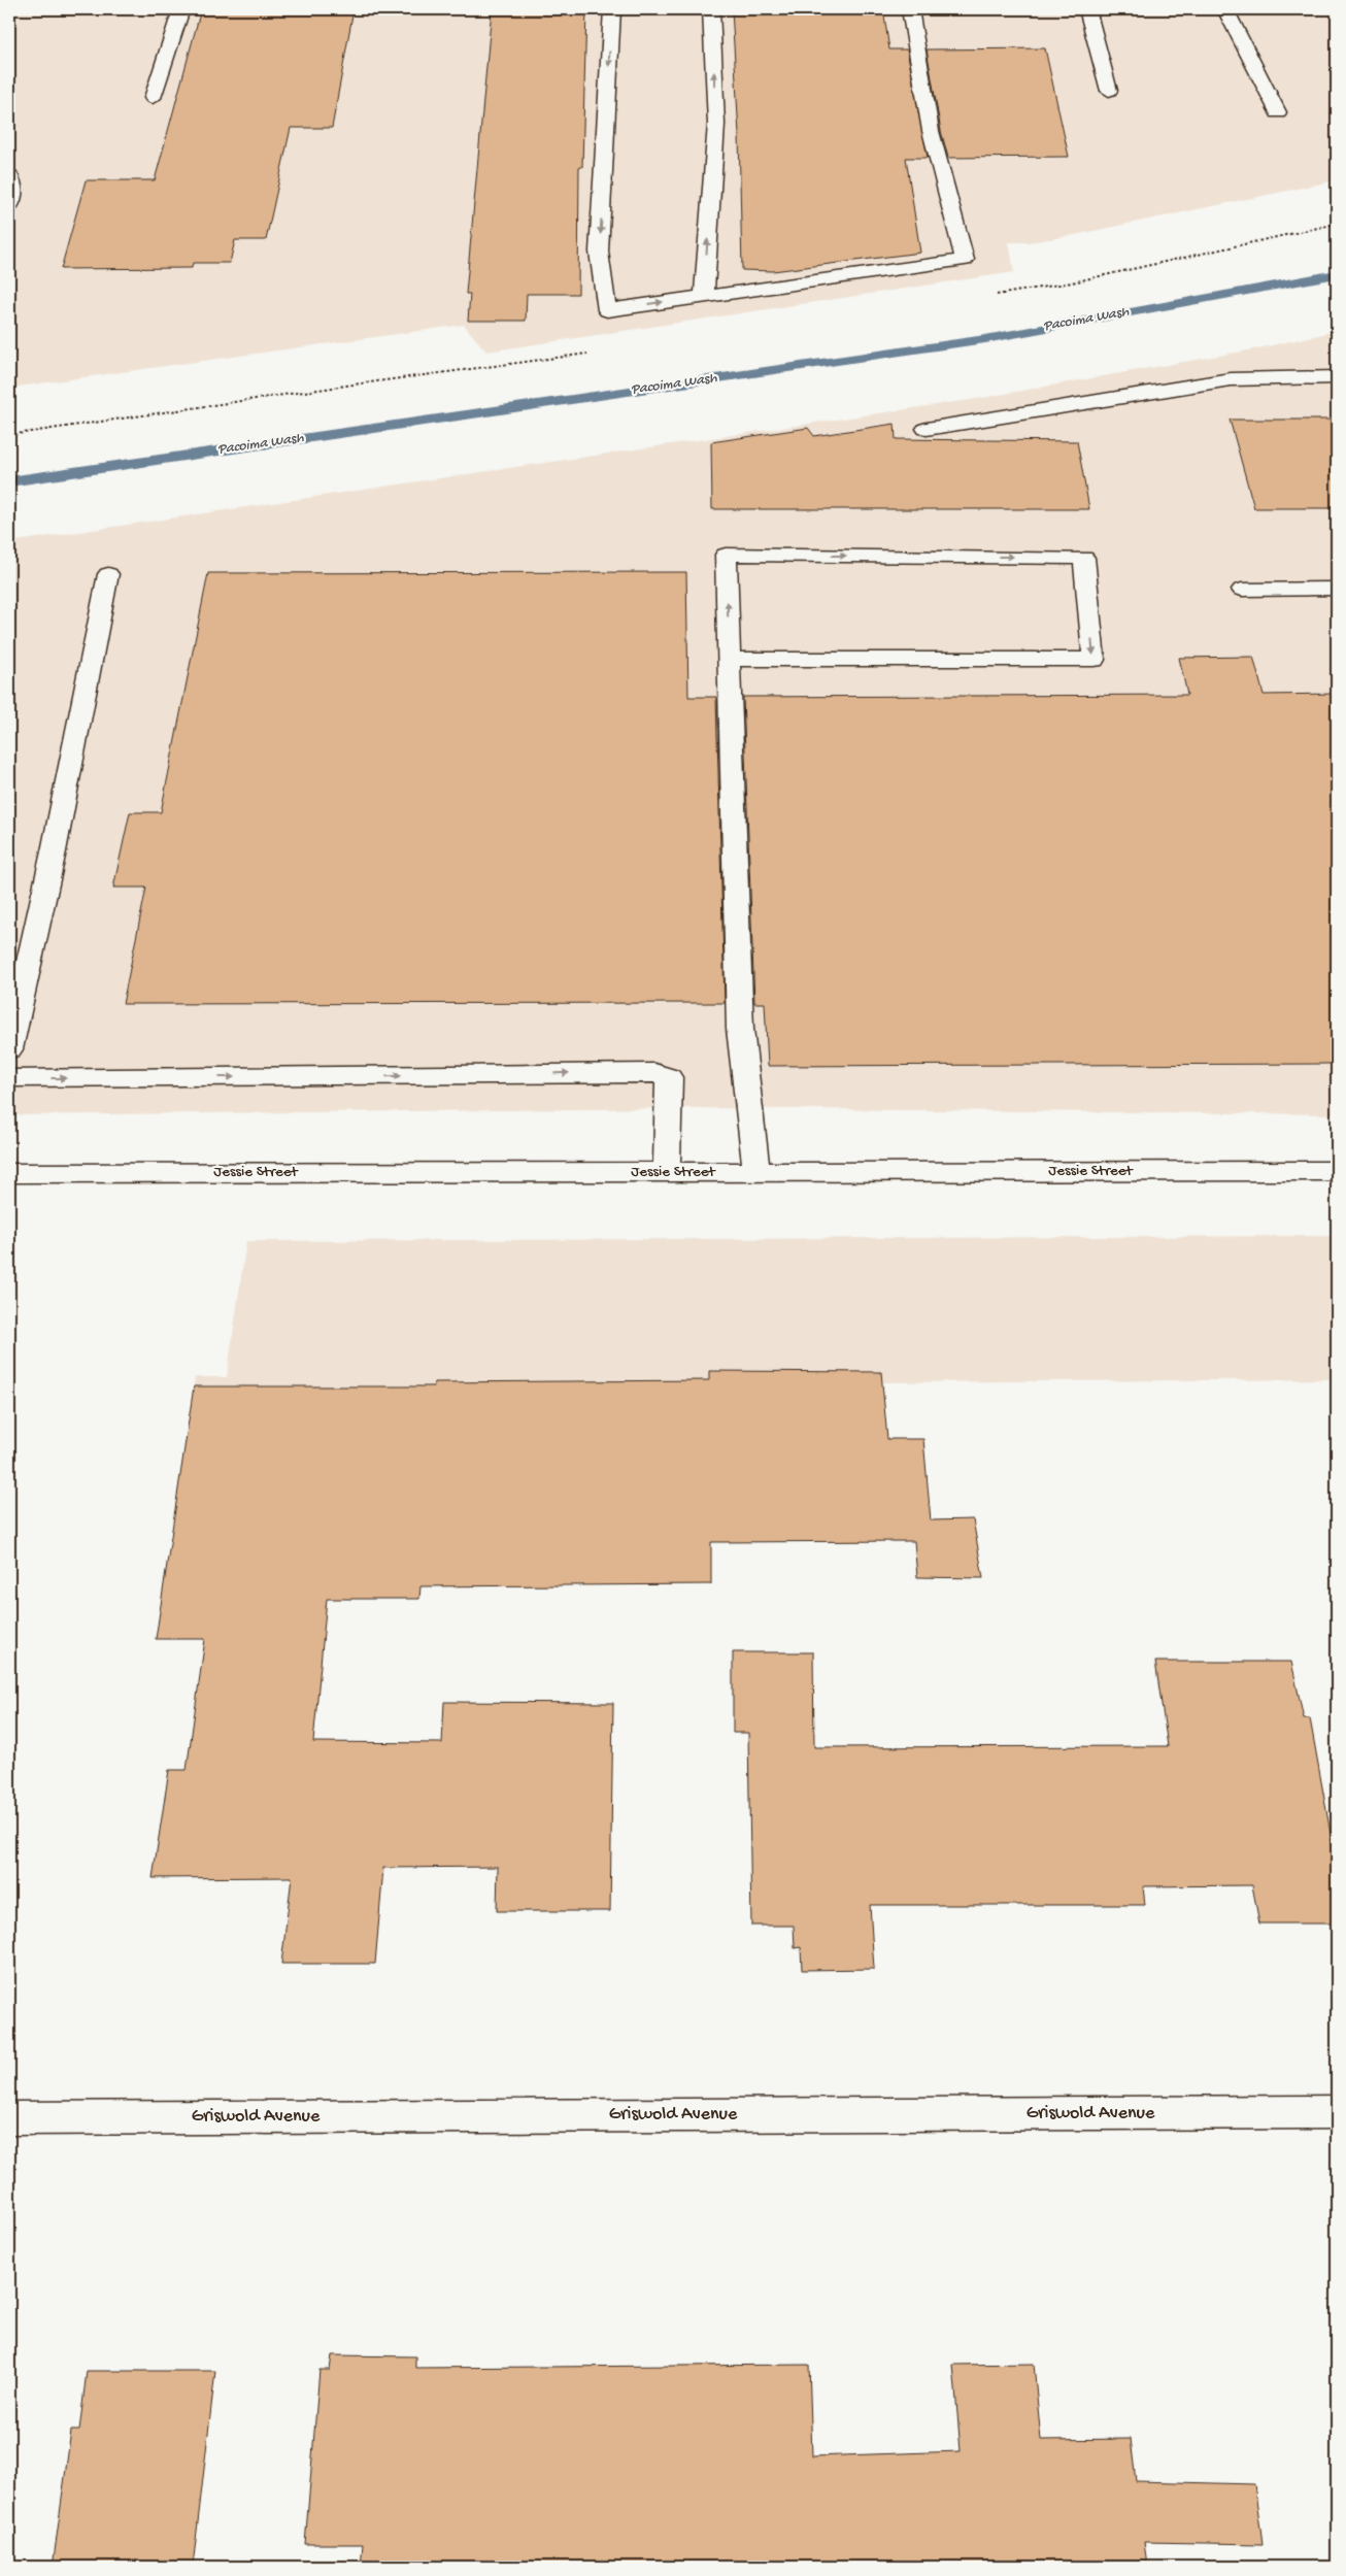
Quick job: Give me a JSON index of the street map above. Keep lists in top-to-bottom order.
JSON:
{
  "streets": {
    "street": ["Jessie Street", "Griswold Avenue"]
  },
  "water": ["Pacoima Wash"]
}
